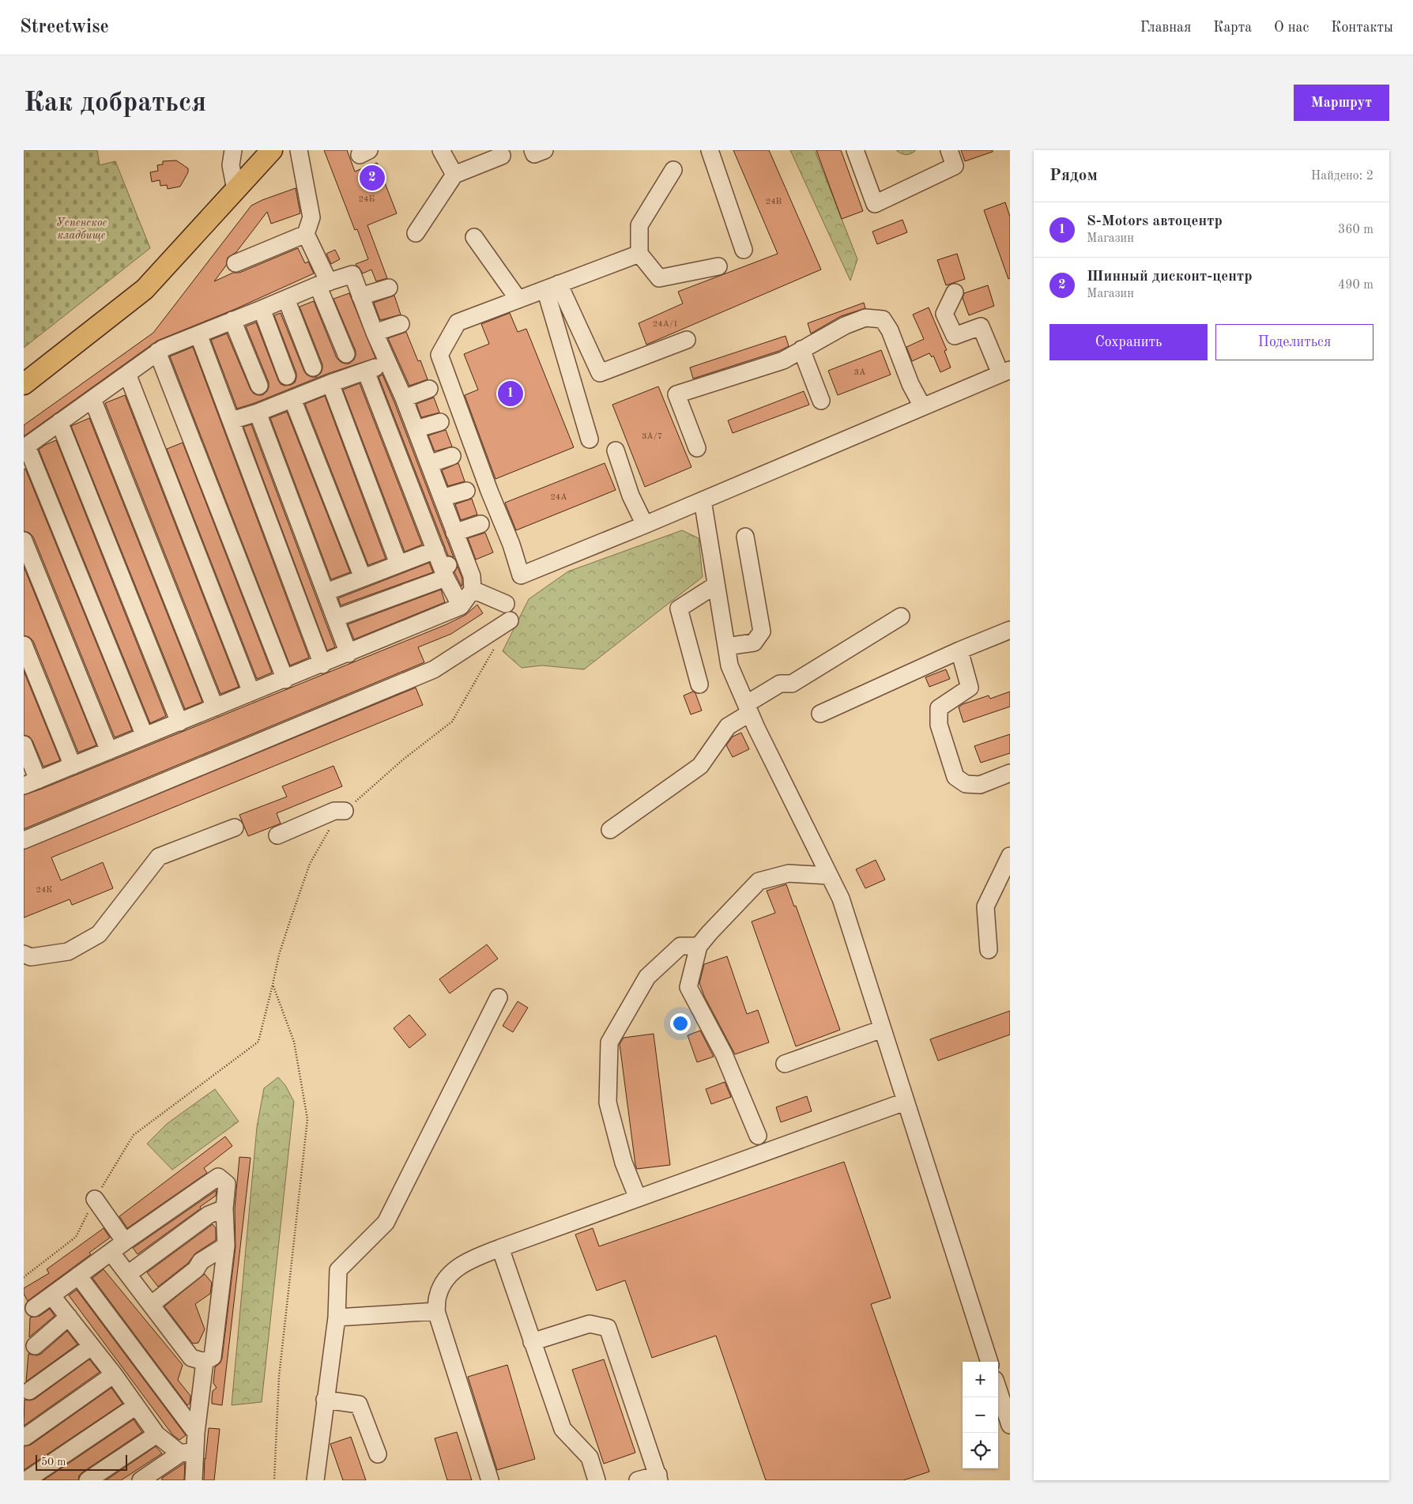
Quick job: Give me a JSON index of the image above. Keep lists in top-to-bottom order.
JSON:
{
  "parks": ["Успенское кладбище"],
  "house_numbers": [
    "24Б",
    "24В",
    "24А/1",
    "3А",
    "3А/7",
    "24А",
    "24К"
  ],
  "scale_bar": "50 m",
  "page": {
    "header": "Streetwise",
    "nav": [
      "Главная",
      "Карта",
      "О нас",
      "Контакты"
    ],
    "buttons": [
      "Маршрут",
      ["Сохранить", "Поделиться"]
    ],
    "title": "Как добраться",
    "heading": ["Рядом", "Найдено: 2"],
    "pins": ["2", "1"],
    "list": [
      {
        "mark": "1",
        "name": "S-Motors автоцентр",
        "note": "Магазин",
        "value": "360 m"
      },
      {
        "mark": "2",
        "name": "Шинный дисконт-центр",
        "note": "Магазин",
        "value": "490 m"
      }
    ],
    "map_buttons": ["+", "−"],
    "scale": "50 m"
  }
}
